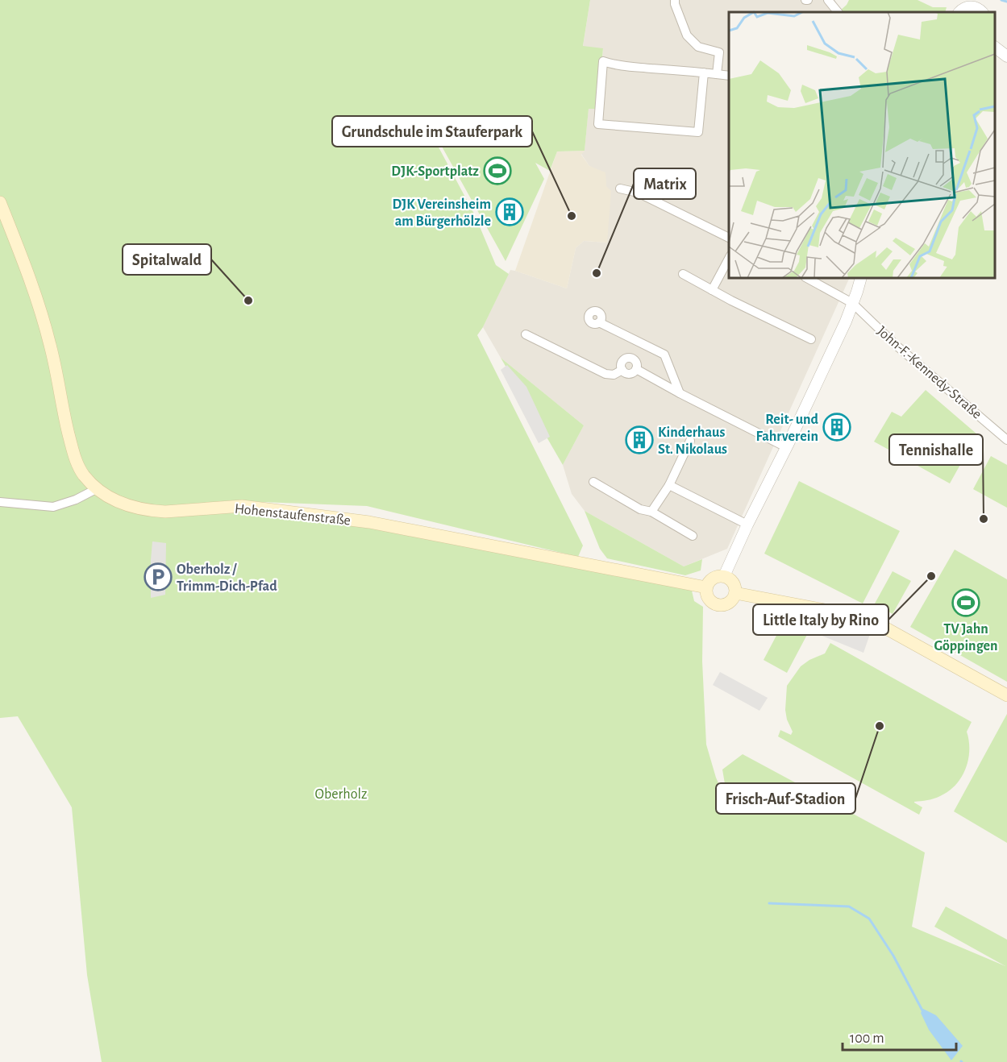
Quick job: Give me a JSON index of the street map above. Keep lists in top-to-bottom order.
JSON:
{
  "streets": {
    "main road": ["Hohenstaufenstraße"],
    "street": ["John-F.-Kennedy-Straße"]
  },
  "parks": ["Oberholz"],
  "places": {
    "sports": ["DJK-Sportplatz", "TV Jahn Göppingen"],
    "building": ["DJK Vereinsheim am Bürgerhölzle", "Reit- und Fahrverein", "Kinderhaus St. Nikolaus"],
    "other": [
      "Grundschule im Stauferpark",
      "Matrix",
      "Spitalwald",
      "Tennishalle",
      "Little Italy by Rino",
      "Frisch-Auf-Stadion"
    ],
    "parking": ["Oberholz / Trimm-Dich-Pfad"]
  },
  "scale_bar": "100 m"
}
